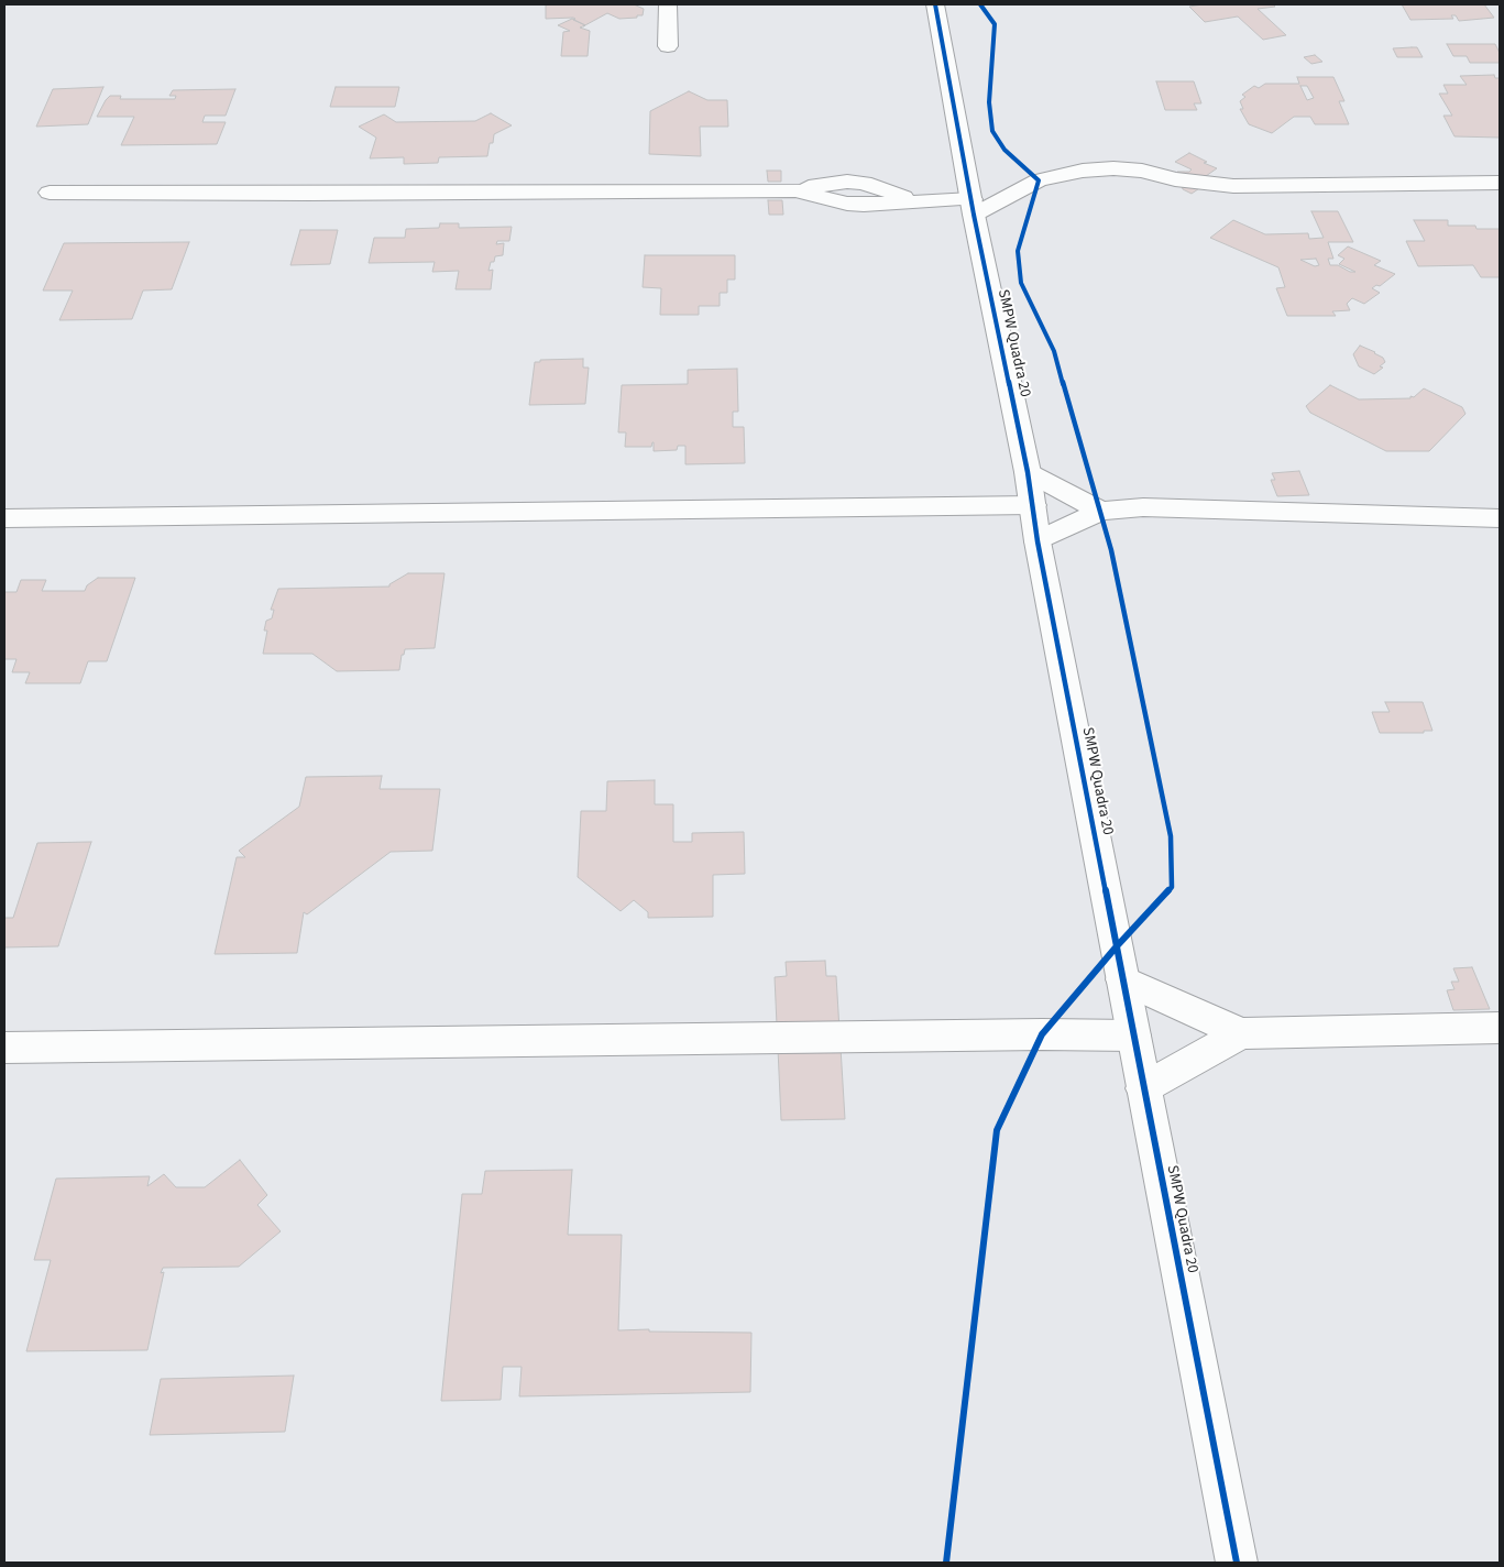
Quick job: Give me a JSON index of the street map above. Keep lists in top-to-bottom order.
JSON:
{
  "streets": {
    "street": ["SMPW Quadra 20"]
  }
}
